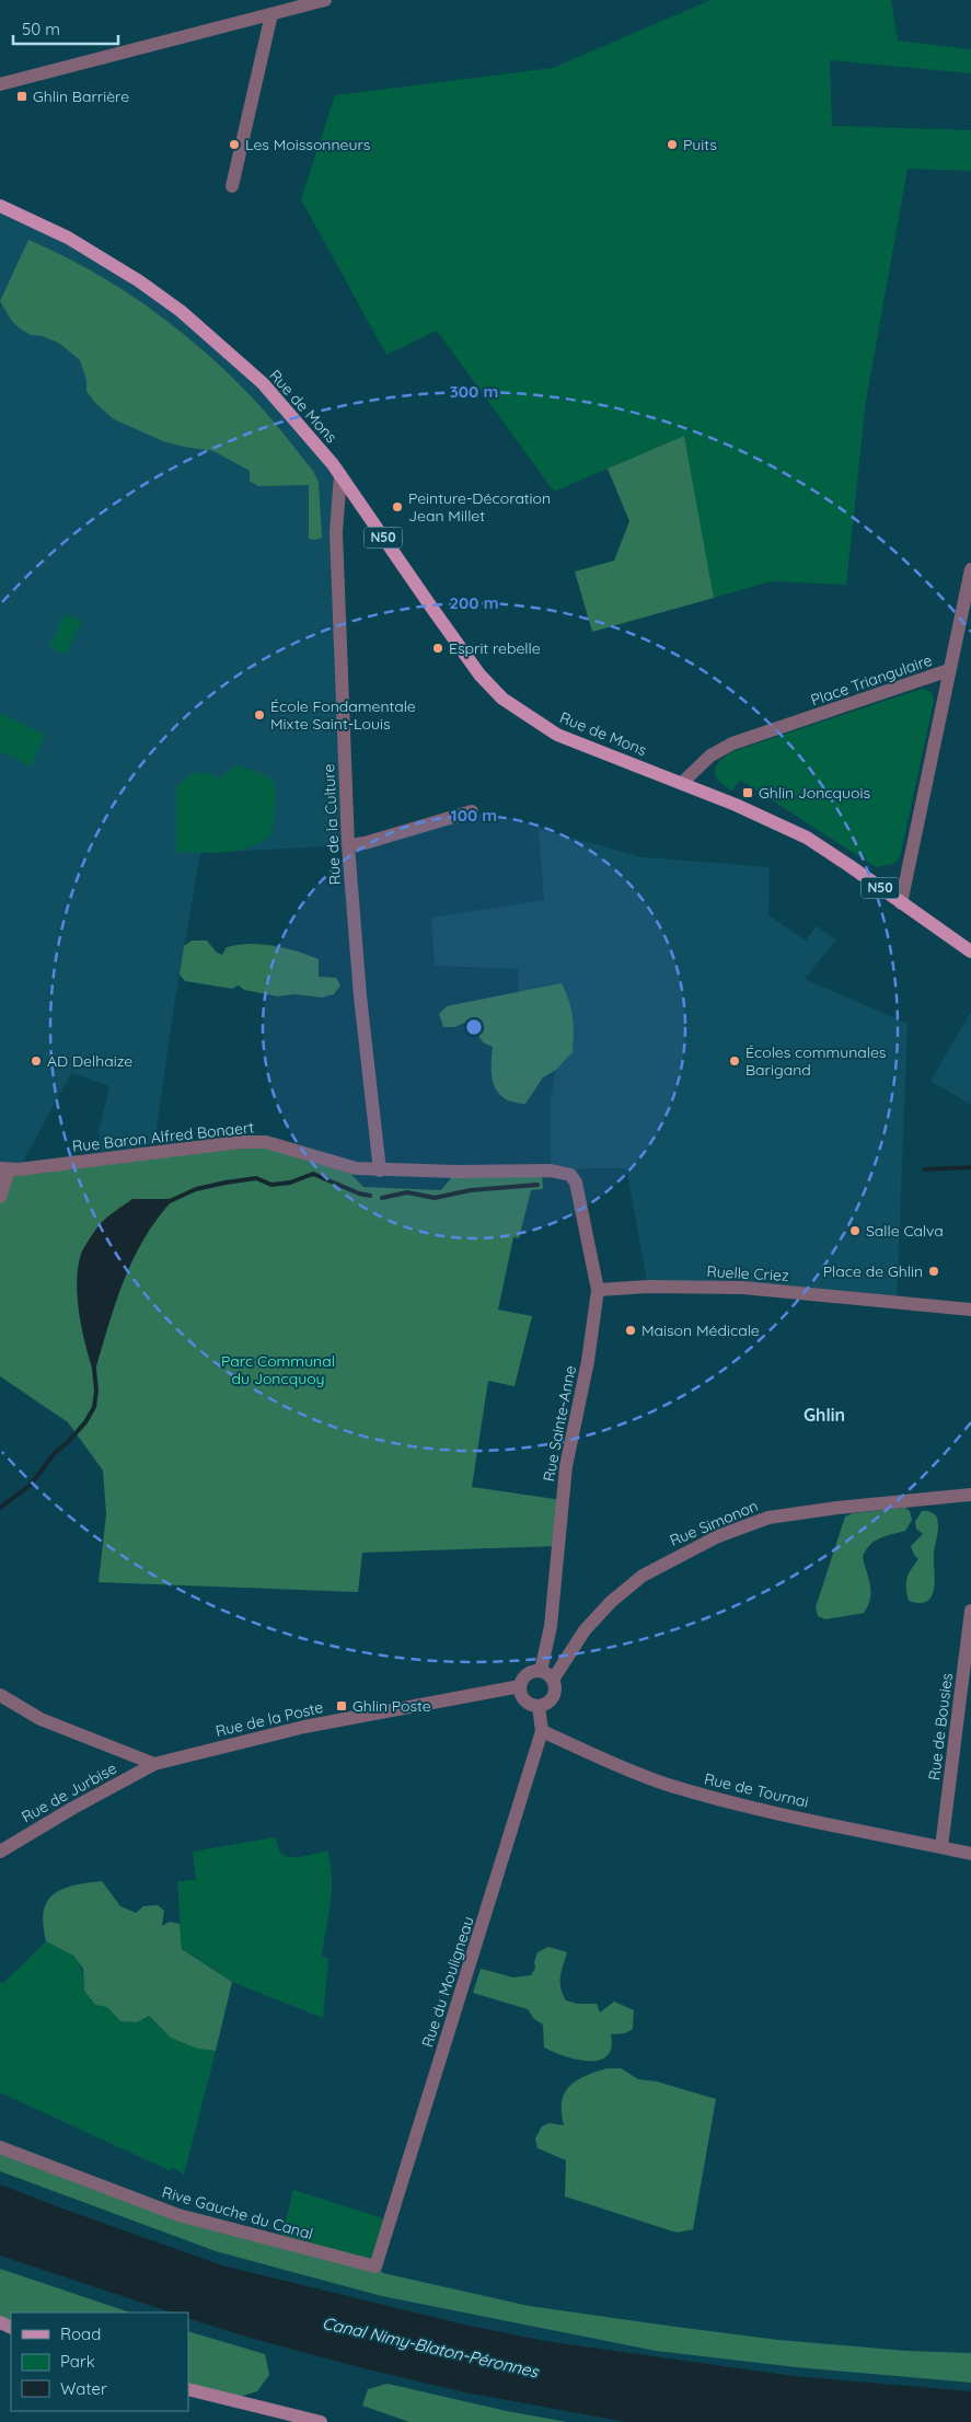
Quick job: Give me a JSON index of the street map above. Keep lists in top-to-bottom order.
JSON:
{
  "streets": {
    "main road": ["Rue de Mons", "N50"],
    "street": [
      "Place Triangulaire",
      "Rue de la Culture",
      "Rue Baron Alfred Bonaert",
      "Ruelle Criez",
      "Rue Sainte-Anne",
      "Rue Simonon",
      "Rue de la Poste",
      "Rue de Bousies",
      "Rue de Tournai",
      "Rue de Jurbise",
      "Rue du Mouligneau",
      "Rive Gauche du Canal"
    ]
  },
  "crossings": [
    ["Rue de Mons", "Place Triangulaire"],
    ["Rue de Mons", "Rue de la Culture"],
    ["Rue de la Culture", "Rue Baron Alfred Bonaert"],
    ["Rue Baron Alfred Bonaert", "Rue Sainte-Anne"],
    ["Ruelle Criez", "Rue Sainte-Anne"],
    ["Rue Sainte-Anne", "Rue Simonon"],
    ["Rue Sainte-Anne", "Rue de la Poste"],
    ["Rue Sainte-Anne", "Rue du Mouligneau"],
    ["Rue Simonon", "Rue de la Poste"],
    ["Rue Simonon", "Rue du Mouligneau"],
    ["Rue de la Poste", "Rue de Jurbise"],
    ["Rue de la Poste", "Rue du Mouligneau"],
    ["Rue de Bousies", "Rue de Tournai"],
    ["Rue de Tournai", "Rue du Mouligneau"],
    ["Rue du Mouligneau", "Rive Gauche du Canal"]
  ],
  "districts": ["Ghlin"],
  "water": ["Canal Nimy-Blaton-Péronnes"],
  "parks": ["Parc Communal du Joncquoy"],
  "places": {
    "transit": ["Ghlin Barrière", "Ghlin Joncquois", "Ghlin Poste"],
    "other": [
      "Les Moissonneurs",
      "Puits",
      "Peinture-Décoration Jean Millet",
      "Esprit rebelle",
      "École Fondamentale Mixte Saint-Louis",
      "AD Delhaize",
      "Écoles communales Barigand",
      "Salle Calva",
      "Place de Ghlin",
      "Maison Médicale"
    ]
  },
  "legend": ["Road", "Park", "Water"],
  "scale_bar": "50 m",
  "rings": ["300 m", "200 m", "100 m"]
}
